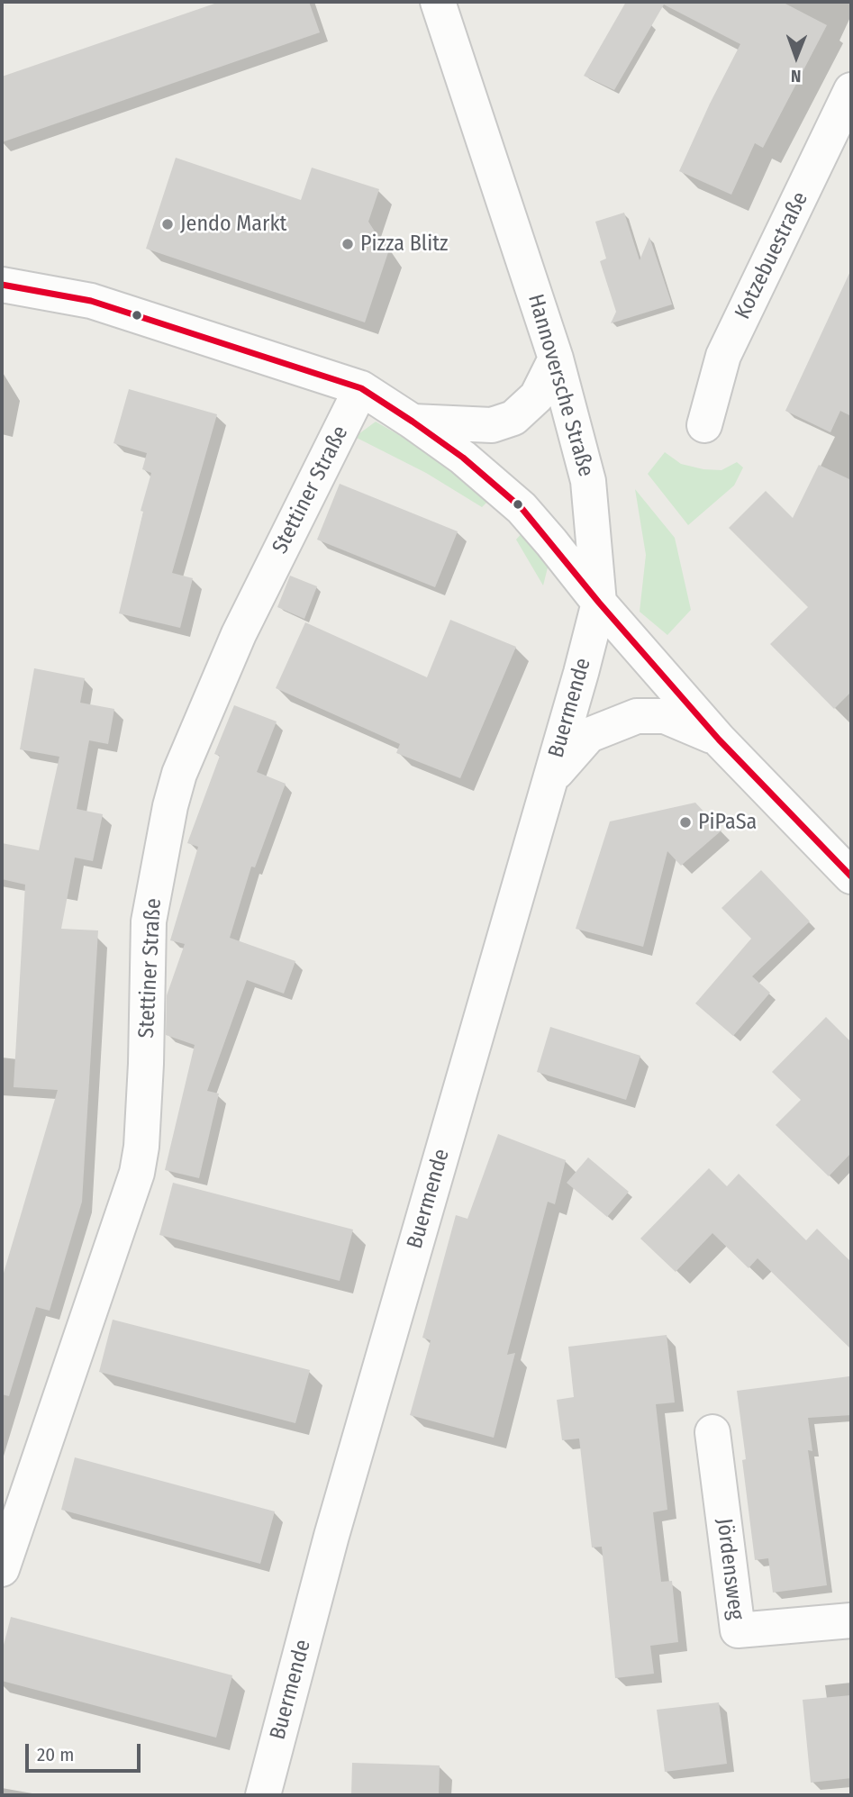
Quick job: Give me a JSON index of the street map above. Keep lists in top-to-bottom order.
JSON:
{
  "streets": {
    "street": [
      "Kotzebuestraße",
      "Hannoversche Straße",
      "Stettiner Straße",
      "Buermende",
      "Jördensweg"
    ]
  },
  "crossings": [
    ["Hannoversche Straße", "Buermende"]
  ],
  "places": ["Jendo Markt", "Pizza Blitz", "PiPaSa"],
  "scale_bar": "20 m",
  "north": "bottom"
}
